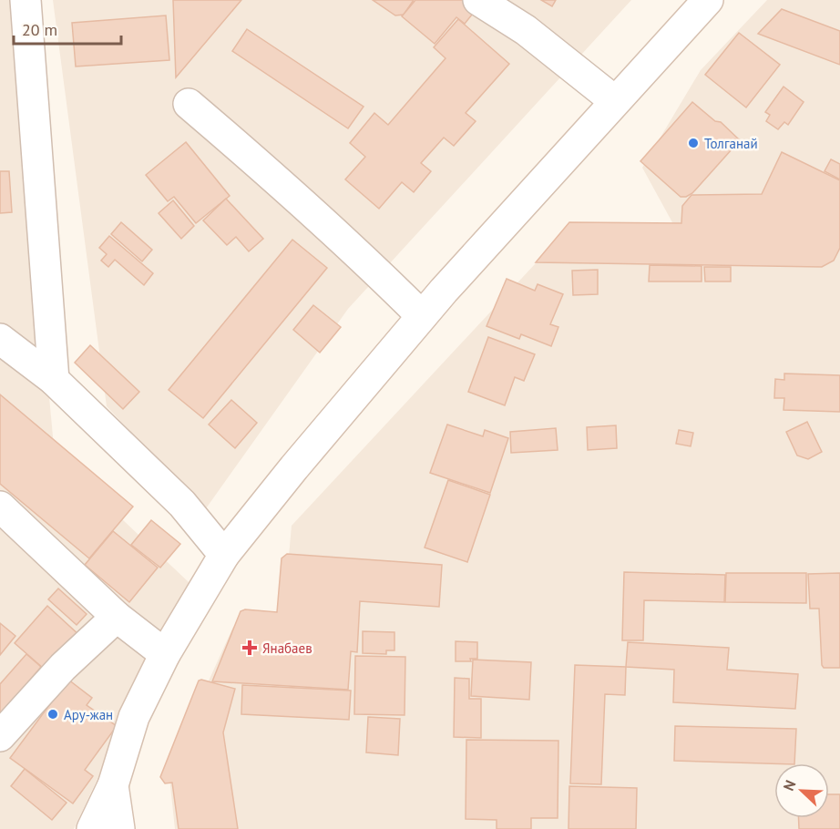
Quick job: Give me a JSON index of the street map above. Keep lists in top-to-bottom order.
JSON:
{
  "places": {
    "other": ["Толганай", "Ару-жан"],
    "health": ["Янабаев"]
  },
  "scale_bar": "20 m",
  "north": "top left"
}
